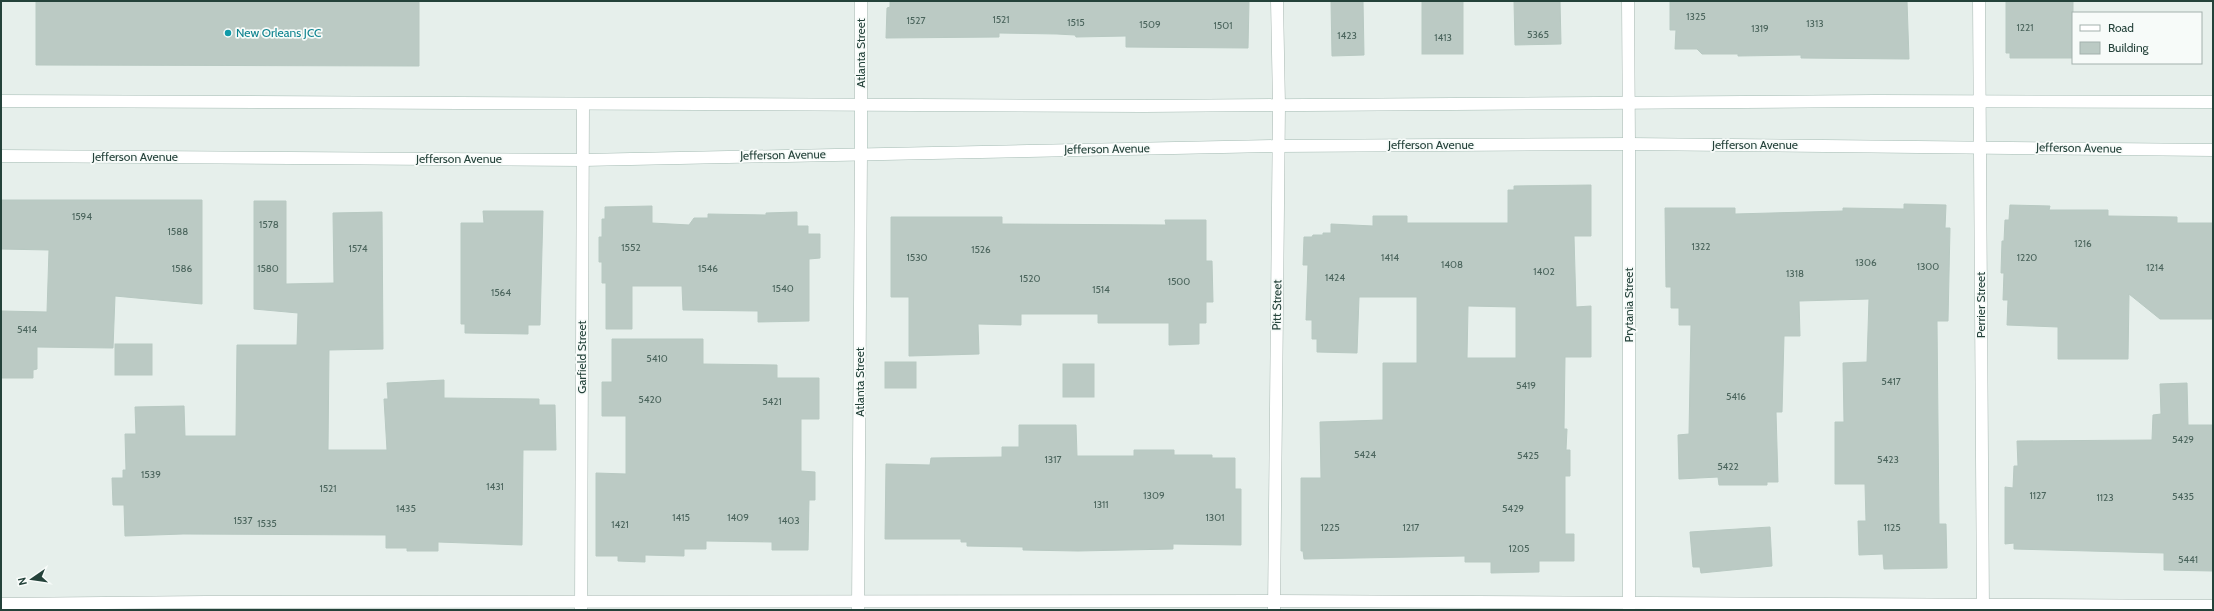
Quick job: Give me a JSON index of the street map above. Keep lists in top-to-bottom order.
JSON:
{
  "streets": {
    "street": [
      "Atlanta Street",
      "Jefferson Avenue",
      "Pitt Street",
      "Prytania Street",
      "Perrier Street",
      "Garfield Street"
    ]
  },
  "crossings": [
    ["Atlanta Street", "Jefferson Avenue"],
    ["Jefferson Avenue", "Pitt Street"],
    ["Jefferson Avenue", "Prytania Street"],
    ["Jefferson Avenue", "Perrier Street"],
    ["Jefferson Avenue", "Garfield Street"]
  ],
  "places": ["New Orleans JCC"],
  "house_numbers": [
    "1325",
    "1521",
    "1527",
    "1515",
    "1313",
    "1509",
    "1501",
    "1221",
    "1319",
    "5365",
    "1423",
    "1413",
    "1594",
    "1578",
    "1588",
    "1216",
    "1322",
    "1552",
    "1574",
    "1526",
    "1530",
    "1414",
    "1220",
    "1306",
    "1408",
    "1300",
    "1214",
    "1586",
    "1580",
    "1546",
    "1402",
    "1318",
    "1424",
    "1520",
    "1500",
    "1540",
    "1514",
    "1564",
    "5414",
    "5410",
    "5417",
    "5419",
    "5416",
    "5420",
    "5421",
    "5429",
    "5424",
    "5425",
    "1317",
    "5423",
    "5422",
    "1539",
    "1431",
    "1521",
    "1309",
    "1127",
    "5435",
    "1123",
    "1311",
    "1435",
    "5429",
    "1415",
    "1409",
    "1301",
    "1537",
    "1403",
    "1535",
    "1421",
    "1225",
    "1217",
    "1125",
    "1205",
    "5441"
  ],
  "legend": ["Road", "Building"],
  "north": "left"
}
